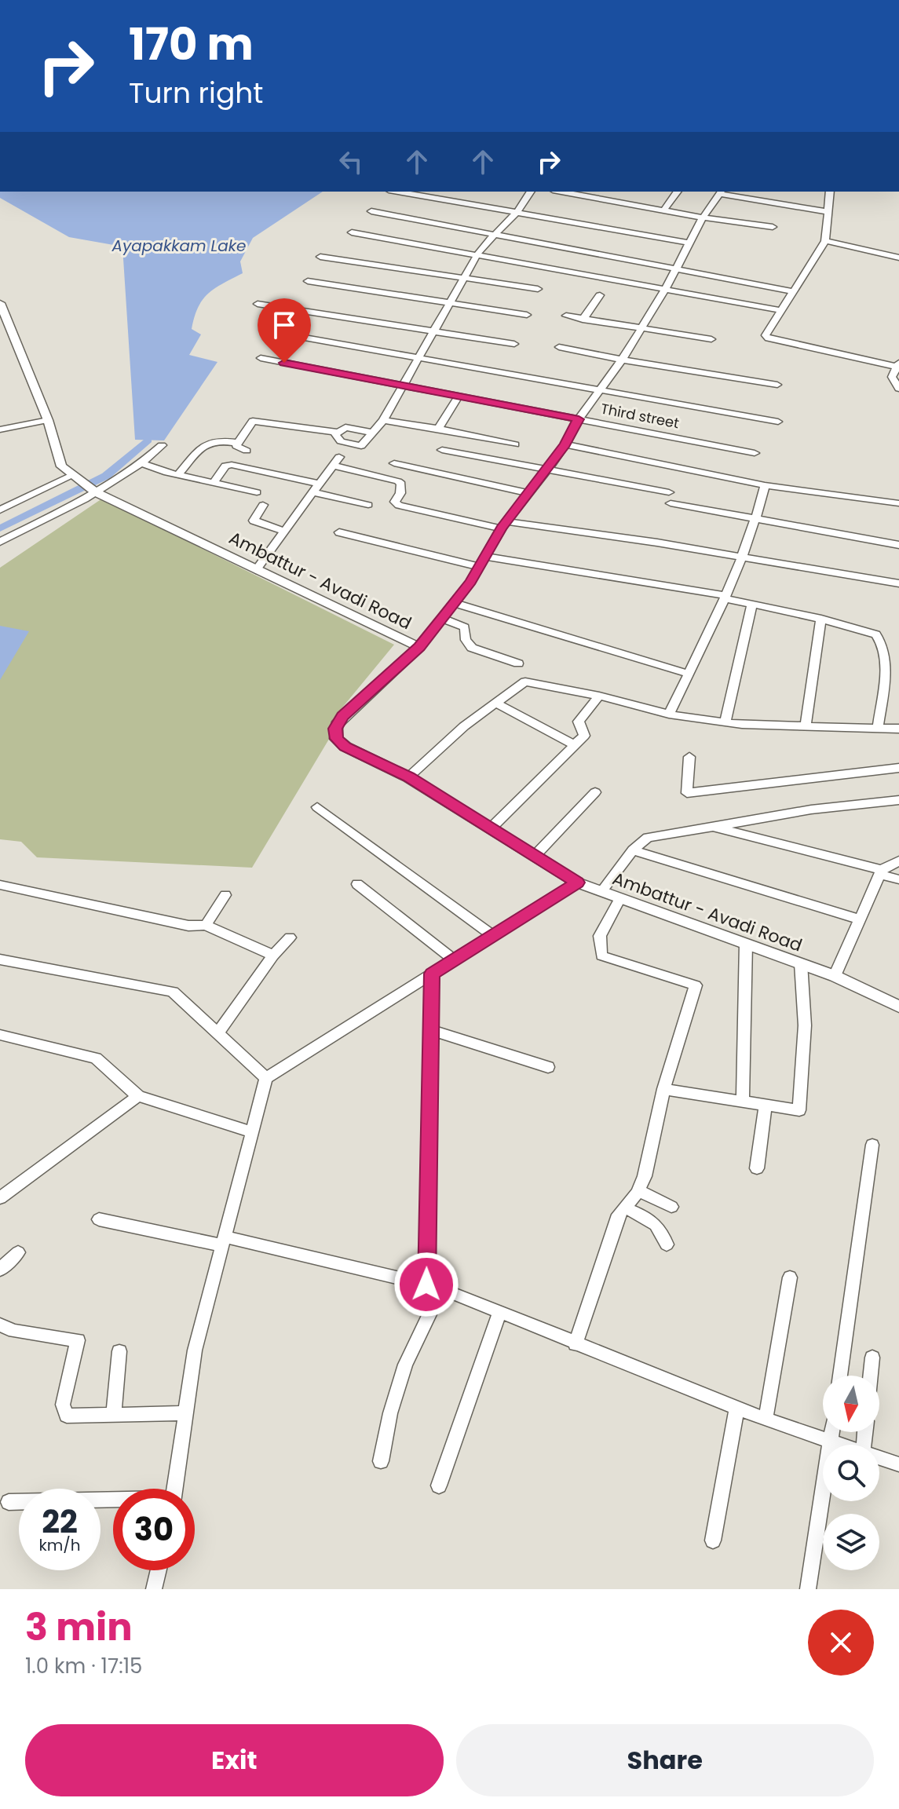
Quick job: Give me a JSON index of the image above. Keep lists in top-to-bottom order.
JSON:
{
  "streets": {
    "street": ["Third street", "Ambattur - Avadi Road"]
  },
  "water": ["Ayapakkam Lake"],
  "north": "bottom",
  "page": {
    "turn": ["170 m", "Turn right"],
    "speed": "22 km/h",
    "limit": "30",
    "heading": ["3 min", "1.0 km · 17:15"],
    "buttons": ["Exit", "Share"]
  }
}
